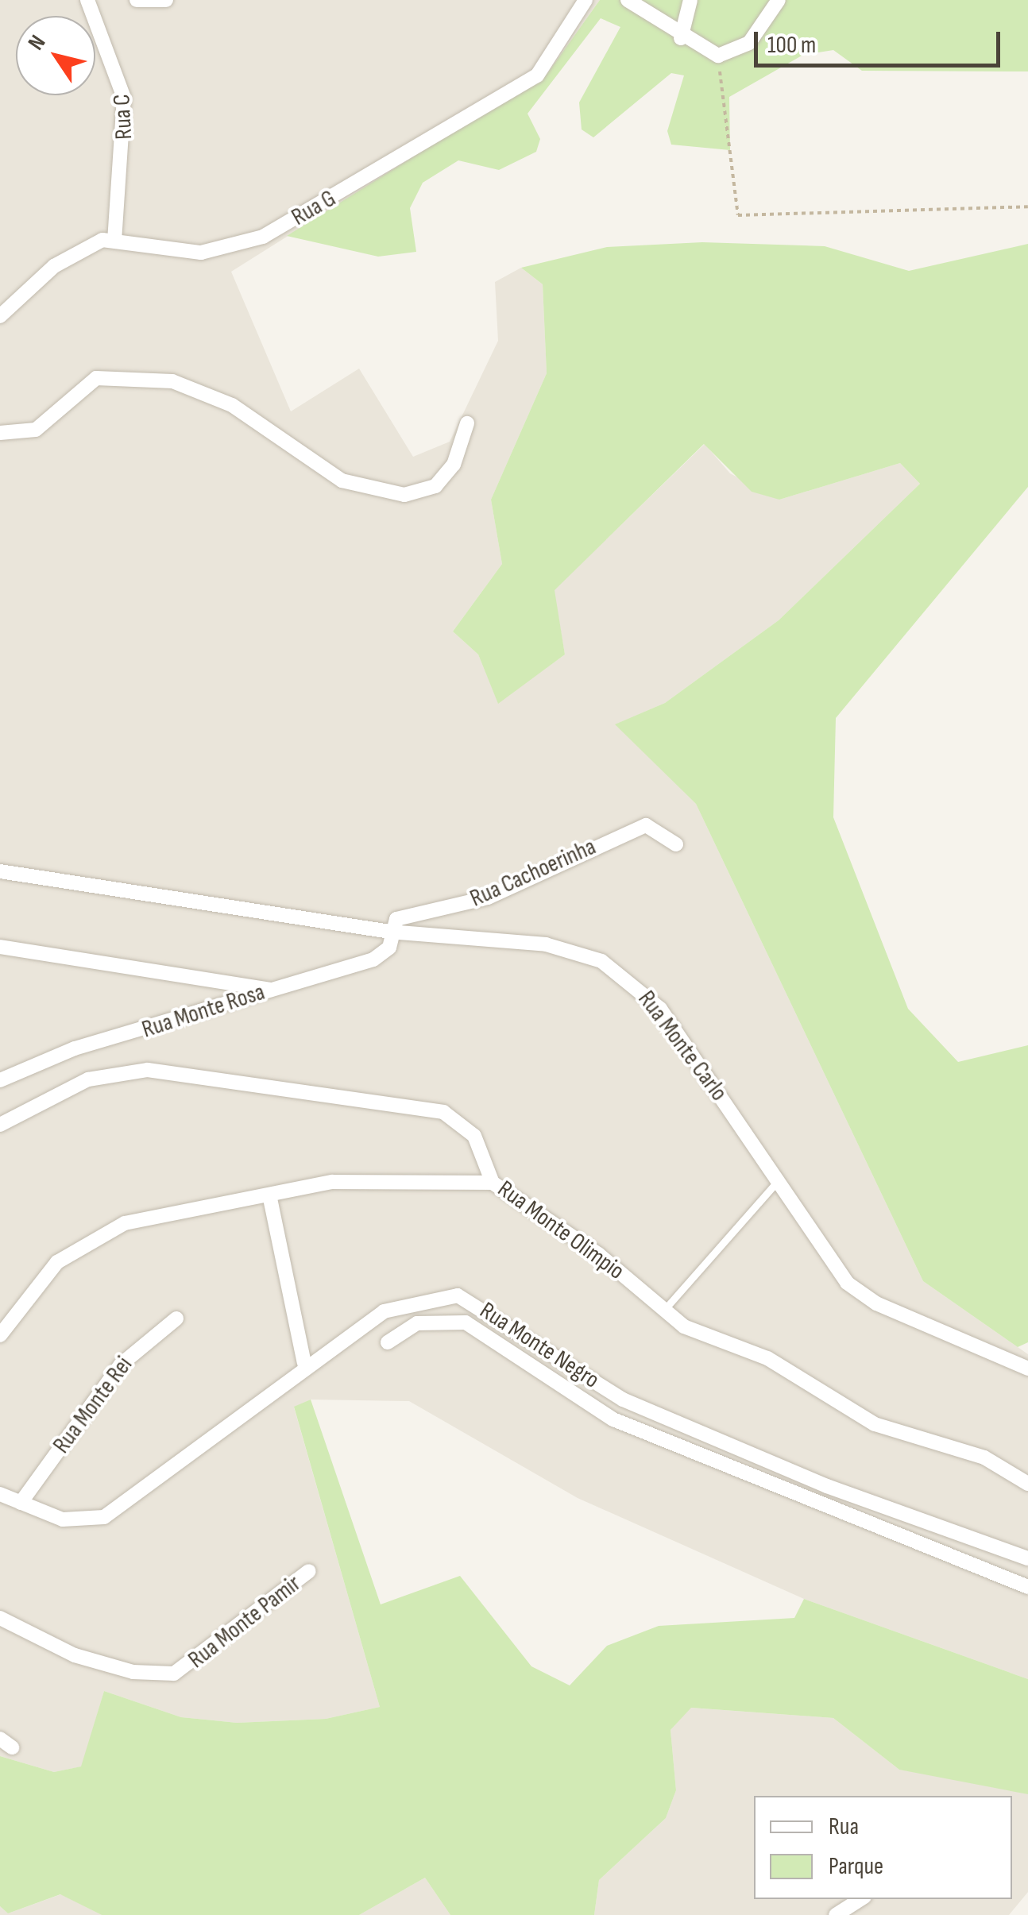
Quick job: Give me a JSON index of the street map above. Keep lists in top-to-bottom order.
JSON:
{
  "streets": {
    "street": [
      "Rua C",
      "Rua G",
      "Rua Cachoerinha",
      "Rua Monte Rosa",
      "Rua Monte Carlo",
      "Rua Monte Olimpio",
      "Rua Monte Negro",
      "Rua Monte Rei",
      "Rua Monte Pamir"
    ]
  },
  "crossings": [
    ["Rua C", "Rua G"],
    ["Rua Cachoerinha", "Rua Monte Rosa"],
    ["Rua Cachoerinha", "Rua Monte Carlo"],
    ["Rua Monte Rosa", "Rua Monte Carlo"],
    ["Rua Monte Negro", "Rua Monte Rei"]
  ],
  "legend": ["Rua", "Parque"],
  "scale_bar": "100 m",
  "north": "top left"
}
